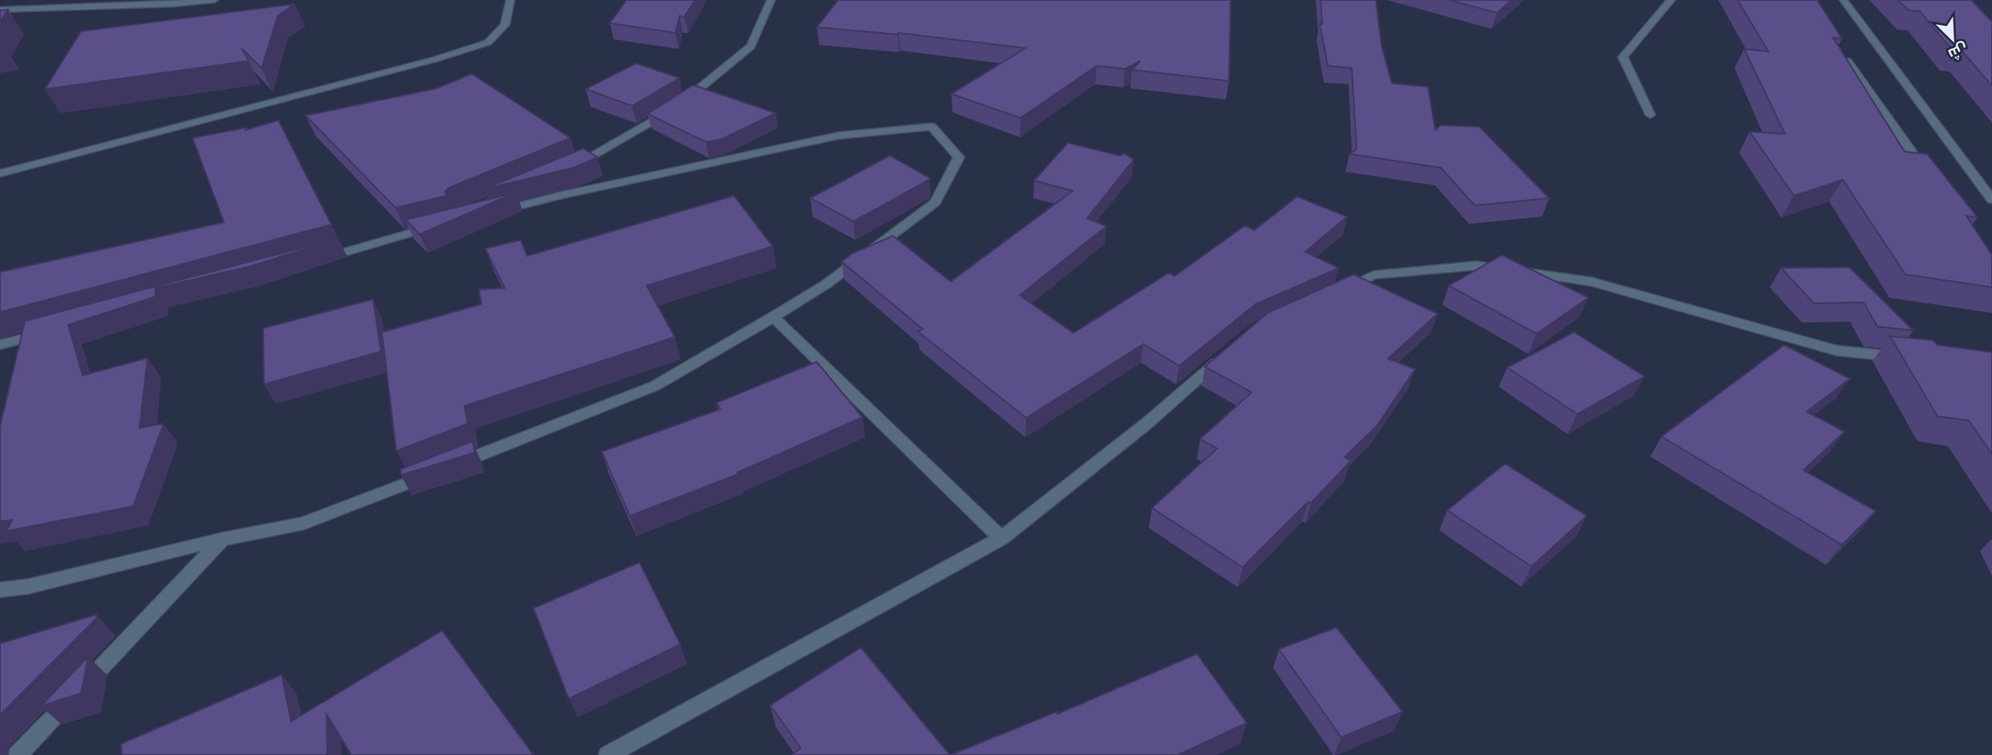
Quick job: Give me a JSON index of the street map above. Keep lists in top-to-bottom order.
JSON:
{
  "north": "bottom right"
}
